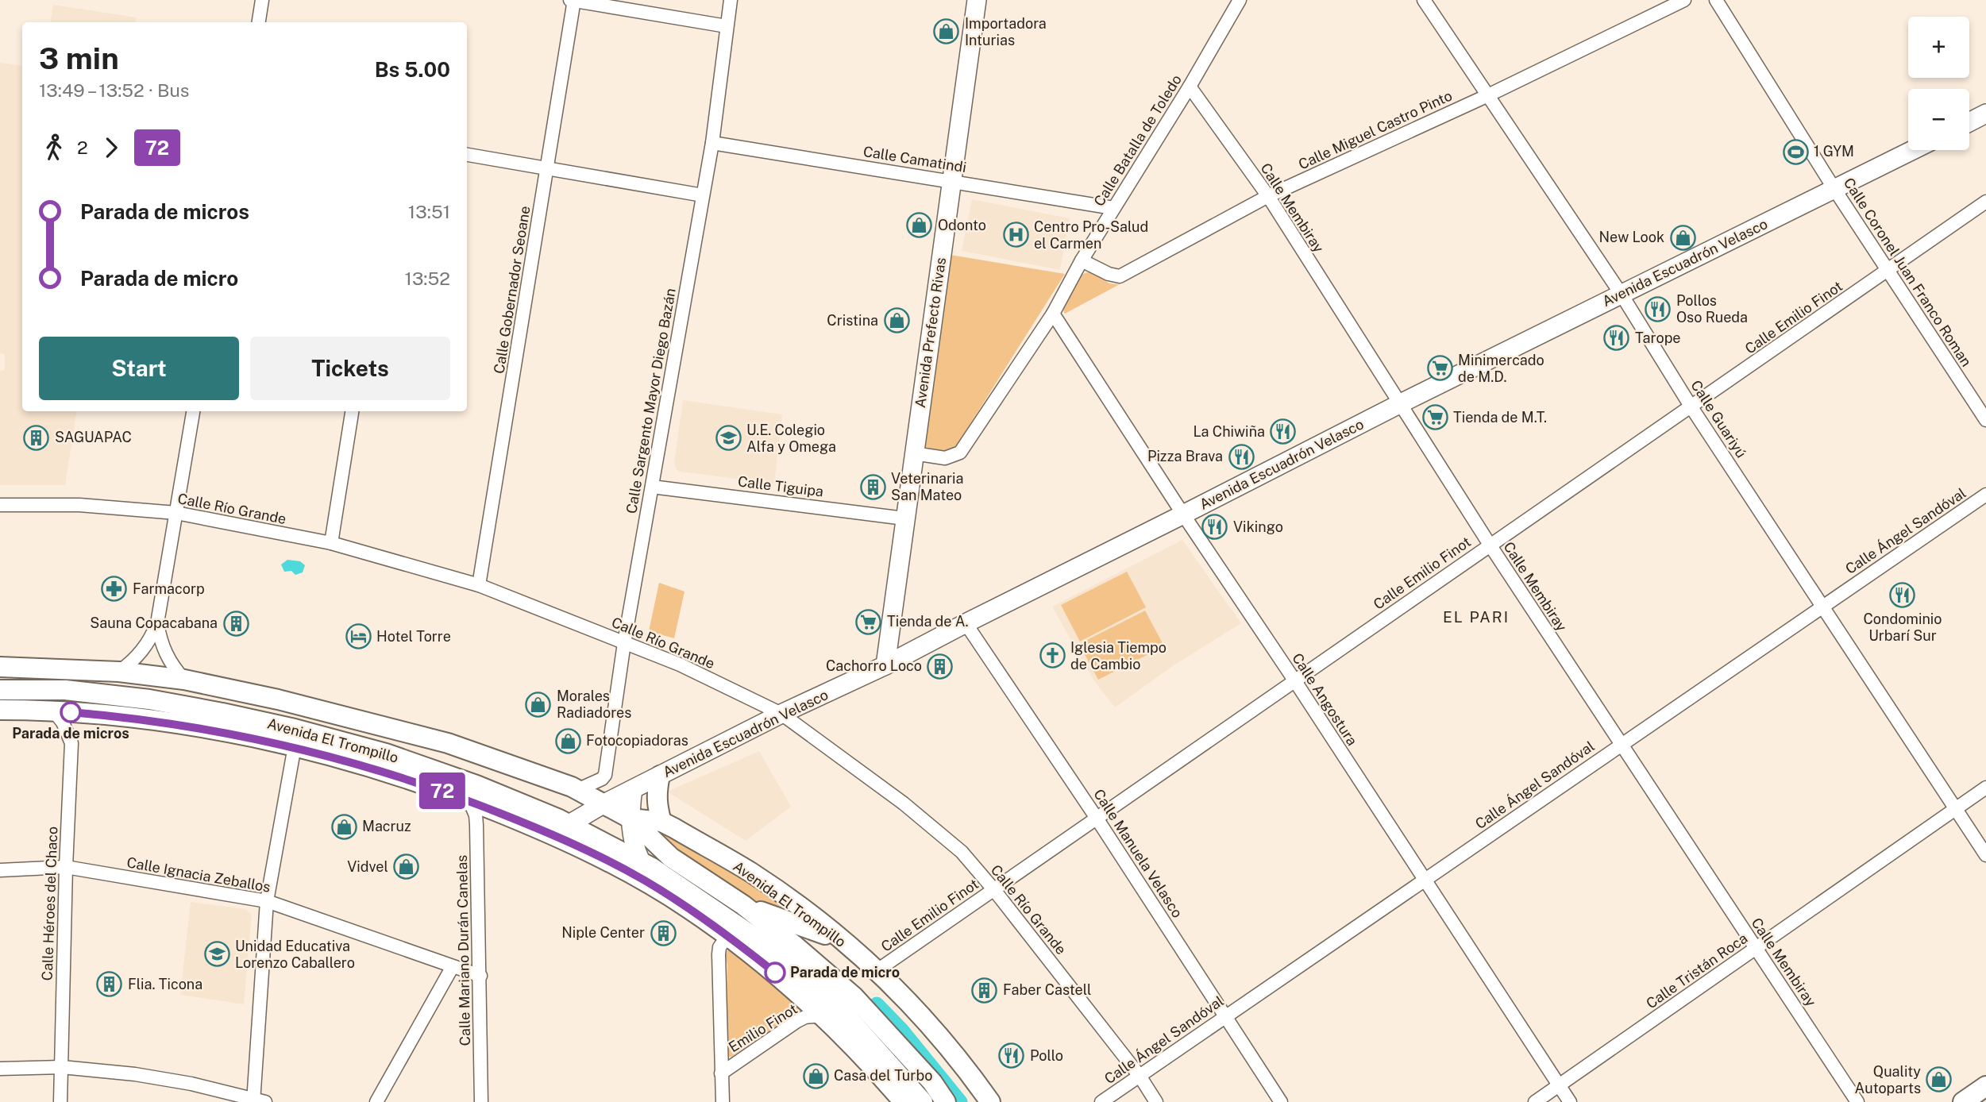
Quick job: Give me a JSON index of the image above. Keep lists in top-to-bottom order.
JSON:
{
  "streets": {
    "main road": ["Avenida El Trompillo"],
    "street": [
      "Calle Miguel Castro Pinto",
      "Calle Batalla de Toledo",
      "Calle Camatindi",
      "Calle Membiray",
      "Avenida Escuadrón Velasco",
      "Calle Coronel Juan Franco Roman",
      "Calle Gobernador Seoane",
      "Calle Emilio Finot",
      "Avenida Prefecto Rivas",
      "Calle Sargento Mayor Diego Bazán",
      "Calle Guariyú",
      "Calle Tiguipa",
      "Calle Río Grande",
      "Calle Ángel Sandóval",
      "Calle Angostura",
      "Calle Manuela Velasco",
      "Calle Ignacia Zeballos",
      "Calle Héroes del Chaco",
      "Calle Mariano Durán Canelas",
      "Calle Tristán Roca",
      "Emilio Finot"
    ]
  },
  "crossings": [
    ["Calle Miguel Castro Pinto", "Calle Batalla de Toledo"],
    ["Calle Miguel Castro Pinto", "Calle Membiray"],
    ["Calle Miguel Castro Pinto", "Calle Guariyú"],
    ["Calle Batalla de Toledo", "Calle Camatindi"],
    ["Calle Batalla de Toledo", "Calle Membiray"],
    ["Calle Batalla de Toledo", "Avenida Prefecto Rivas"],
    ["Calle Batalla de Toledo", "Calle Angostura"],
    ["Calle Camatindi", "Avenida Prefecto Rivas"],
    ["Calle Camatindi", "Calle Sargento Mayor Diego Bazán"],
    ["Calle Membiray", "Avenida Escuadrón Velasco"],
    ["Calle Membiray", "Calle Emilio Finot"],
    ["Calle Membiray", "Calle Ángel Sandóval"],
    ["Calle Membiray", "Calle Tristán Roca"],
    ["Avenida Escuadrón Velasco", "Calle Coronel Juan Franco Roman"],
    ["Avenida Escuadrón Velasco", "Avenida Prefecto Rivas"],
    ["Avenida Escuadrón Velasco", "Calle Guariyú"],
    ["Avenida Escuadrón Velasco", "Calle Río Grande"],
    ["Avenida Escuadrón Velasco", "Calle Angostura"],
    ["Avenida Escuadrón Velasco", "Avenida El Trompillo"],
    ["Avenida Escuadrón Velasco", "Calle Manuela Velasco"],
    ["Calle Coronel Juan Franco Roman", "Calle Emilio Finot"],
    ["Calle Gobernador Seoane", "Calle Río Grande"],
    ["Calle Emilio Finot", "Calle Guariyú"],
    ["Calle Emilio Finot", "Calle Río Grande"],
    ["Calle Emilio Finot", "Calle Angostura"],
    ["Calle Emilio Finot", "Avenida El Trompillo"],
    ["Calle Emilio Finot", "Calle Manuela Velasco"],
    ["Avenida Prefecto Rivas", "Calle Tiguipa"],
    ["Calle Sargento Mayor Diego Bazán", "Calle Tiguipa"],
    ["Calle Sargento Mayor Diego Bazán", "Calle Río Grande"],
    ["Calle Sargento Mayor Diego Bazán", "Avenida El Trompillo"],
    ["Calle Guariyú", "Calle Ángel Sandóval"],
    ["Calle Guariyú", "Calle Tristán Roca"],
    ["Calle Río Grande", "Calle Ángel Sandóval"],
    ["Calle Ángel Sandóval", "Calle Angostura"],
    ["Calle Ángel Sandóval", "Calle Manuela Velasco"],
    ["Calle Angostura", "Calle Tristán Roca"],
    ["Avenida El Trompillo", "Calle Héroes del Chaco"],
    ["Avenida El Trompillo", "Calle Mariano Durán Canelas"],
    ["Avenida El Trompillo", "Emilio Finot"],
    ["Calle Ignacia Zeballos", "Calle Héroes del Chaco"],
    ["Calle Ignacia Zeballos", "Calle Mariano Durán Canelas"]
  ],
  "districts": ["EL PARI"],
  "places": {
    "shop": [
      "Importadora Inturias",
      "Odonto",
      "New Look",
      "Cristina",
      "Morales Radiadores",
      "Fotocopiadoras",
      "Macruz",
      "Vidvel",
      "Casa del Turbo",
      "Quality Autoparts"
    ],
    "sports": ["1 GYM"],
    "hospital": ["Centro Pro-Salud el Carmen"],
    "restaurant": [
      "Pollos Oso Rueda",
      "Tarope",
      "La Chiwiña",
      "Pizza Brava",
      "Vikingo",
      "Condominio Urbarí Sur",
      "Pollo"
    ],
    "supermarket": ["Minimercado de M.D.", "Tienda de M.T.", "Tienda de A."],
    "building": [
      "SAGUAPAC",
      "Veterinaria San Mateo",
      "Sauna Copacabana",
      "Cachorro Loco",
      "Niple Center",
      "Flia. Ticona",
      "Faber Castell"
    ],
    "school or university": ["U.E. Colegio Alfa y Omega", "Unidad Educativa Lorenzo Caballero"],
    "pharmacy": ["Farmacorp"],
    "hotel": ["Hotel Torre"],
    "church": ["Iglesia Tiempo de Cambio"],
    "other": ["Parada de micros", "Parada de micro"]
  },
  "lines": ["bus line 72"],
  "page": {
    "on_map": "72",
    "map_buttons": ["+", "−"],
    "heading": ["3 min", "13:49 – 13:52 · Bus", "Bs 5.00"],
    "legs": ["2", "72"],
    "list": [
      {
        "name": "Parada de micros",
        "value": "13:51"
      },
      {
        "name": "Parada de micro",
        "value": "13:52"
      }
    ],
    "buttons": ["Start", "Tickets"]
  }
}
